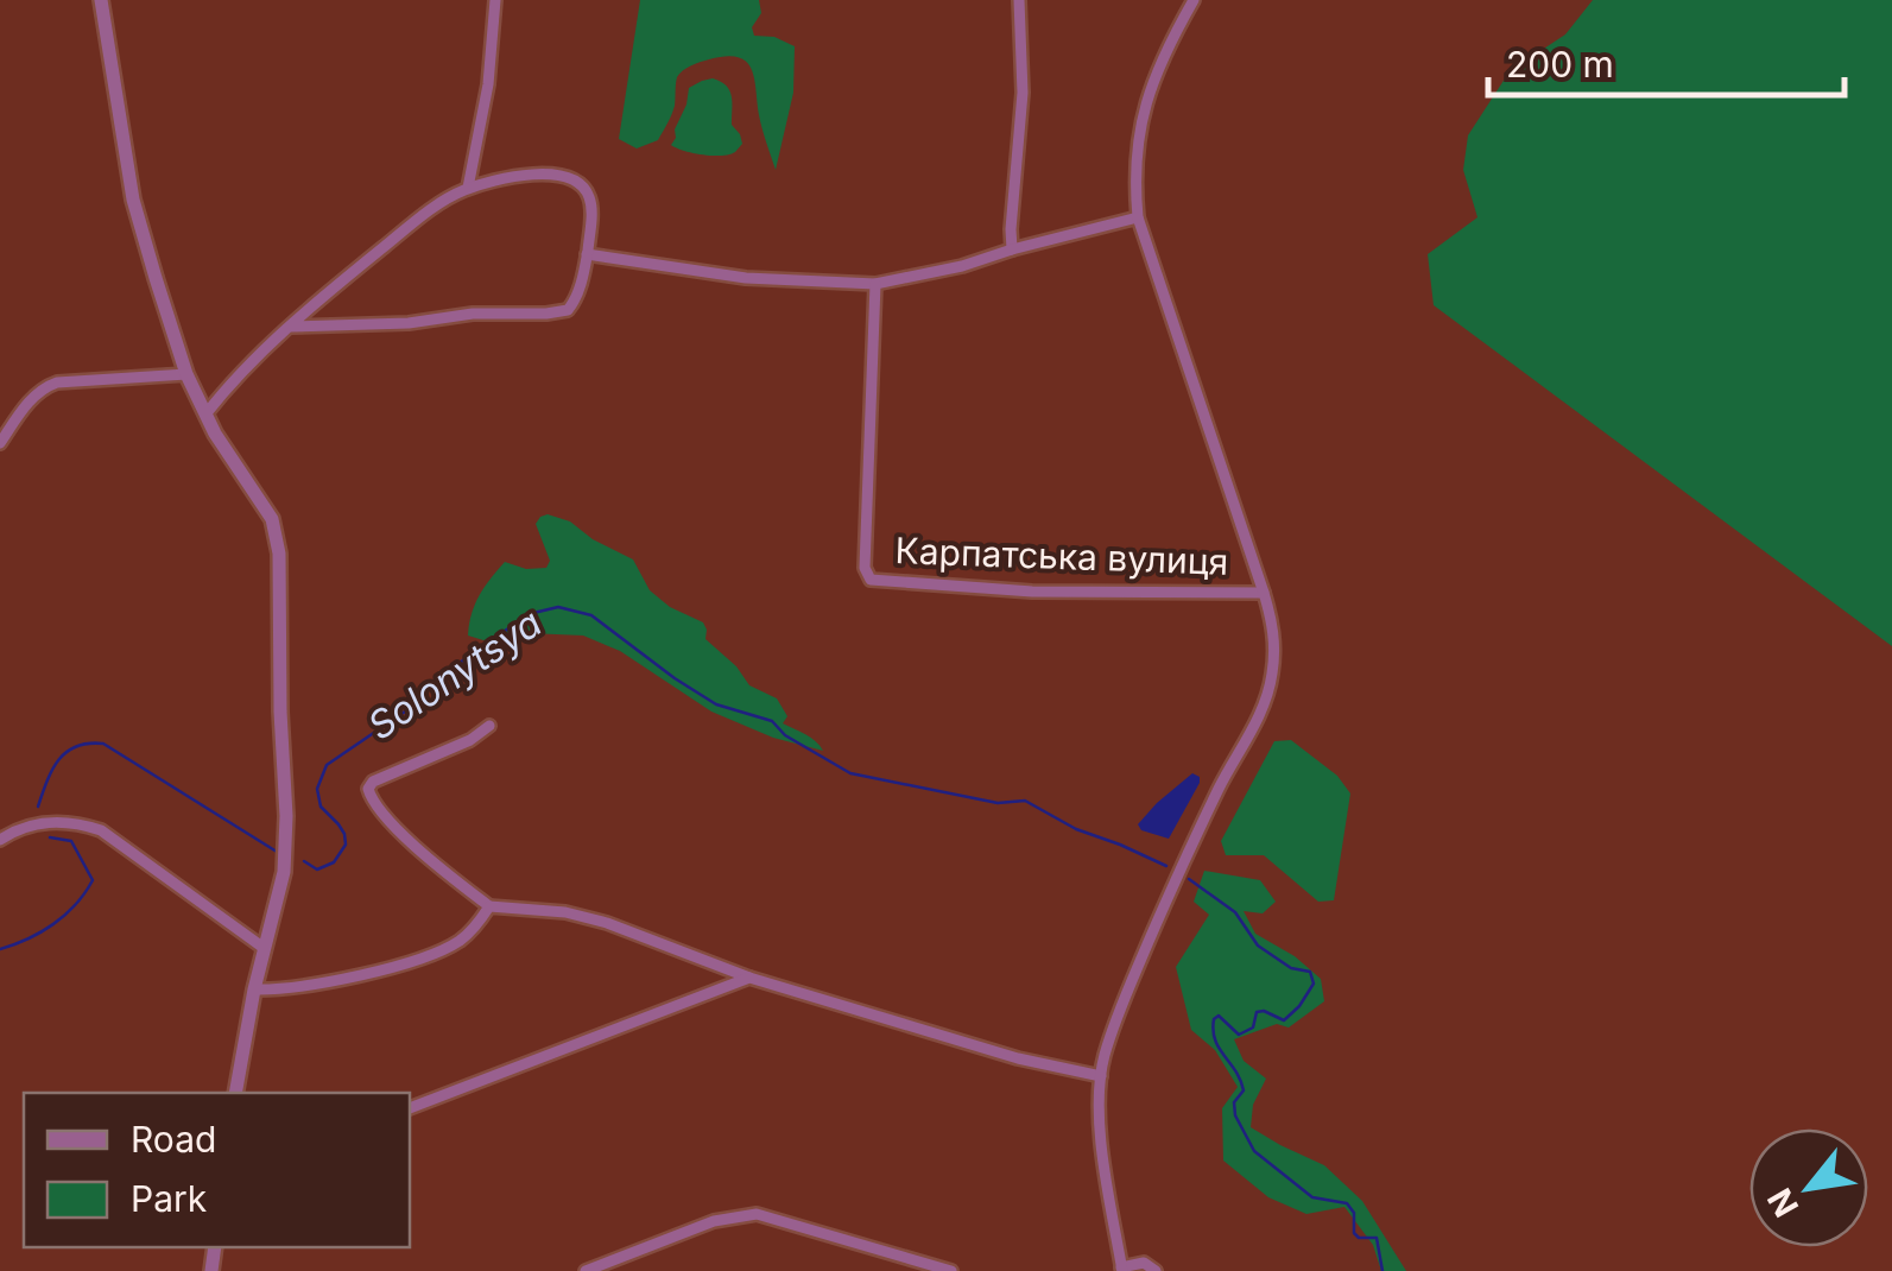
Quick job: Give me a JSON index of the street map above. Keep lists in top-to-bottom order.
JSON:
{
  "streets": {
    "street": ["Карпатська вулиця"]
  },
  "water": ["Solonytsya"],
  "legend": ["Road", "Park"],
  "scale_bar": "200 m",
  "north": "bottom left"
}
